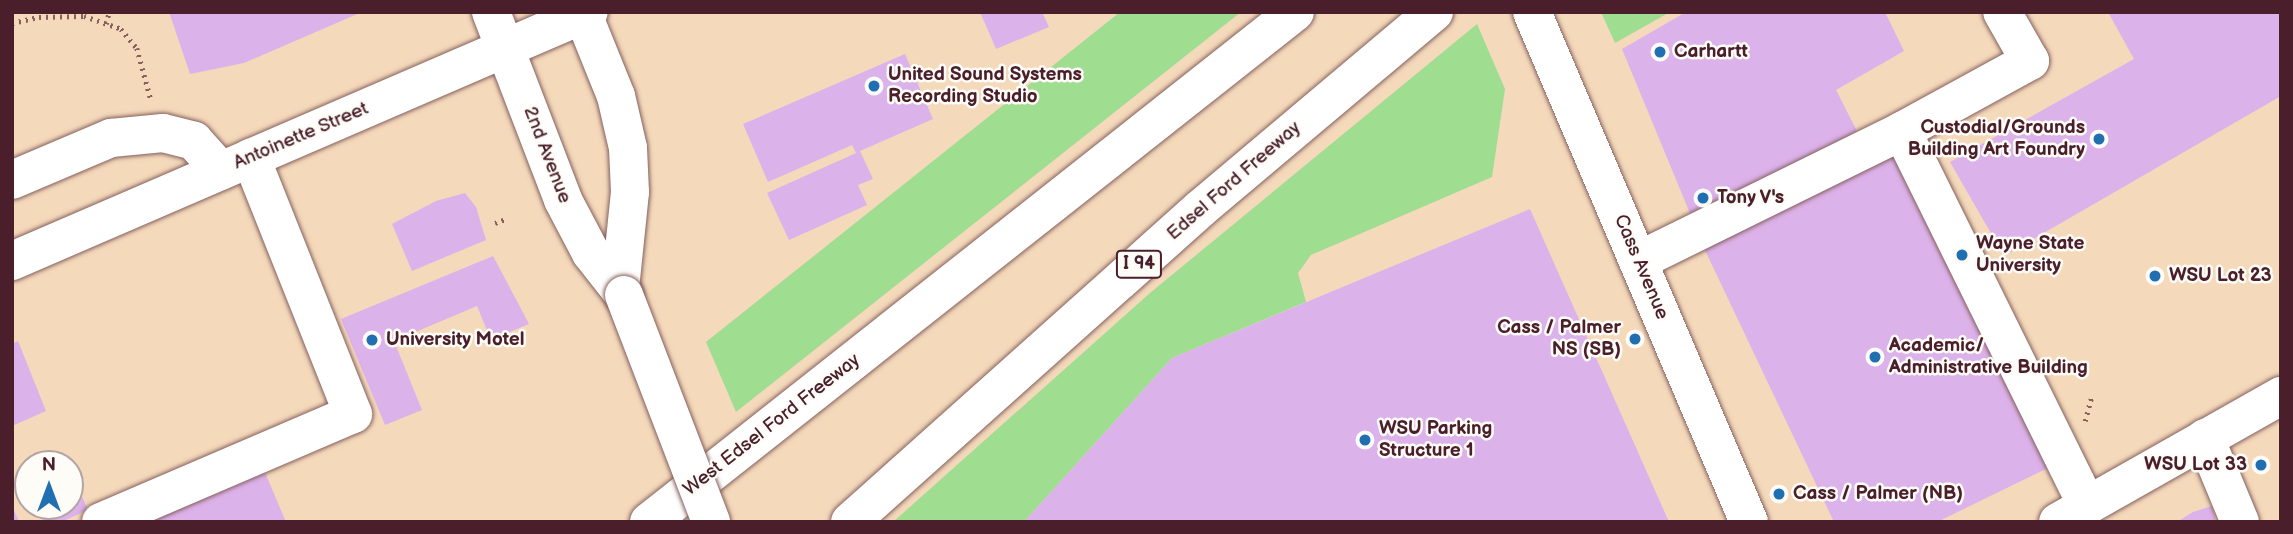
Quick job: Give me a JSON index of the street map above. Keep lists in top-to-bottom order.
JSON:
{
  "streets": {
    "main road": [
      "Antoinette Street",
      "2nd Avenue",
      "Edsel Ford Freeway",
      "I 94",
      "Cass Avenue",
      "West Edsel Ford Freeway"
    ]
  },
  "crossings": [
    ["Antoinette Street", "2nd Avenue"]
  ],
  "places": [
    "Carhartt",
    "United Sound Systems Recording Studio",
    "Custodial/Grounds Building Art Foundry",
    "Tony V's",
    "Wayne State University",
    "WSU Lot 23",
    "Cass / Palmer NS (SB)",
    "University Motel",
    "Academic/ Administrative Building",
    "WSU Parking Structure 1",
    "WSU Lot 33",
    "Cass / Palmer (NB)"
  ],
  "north": "top"
}
